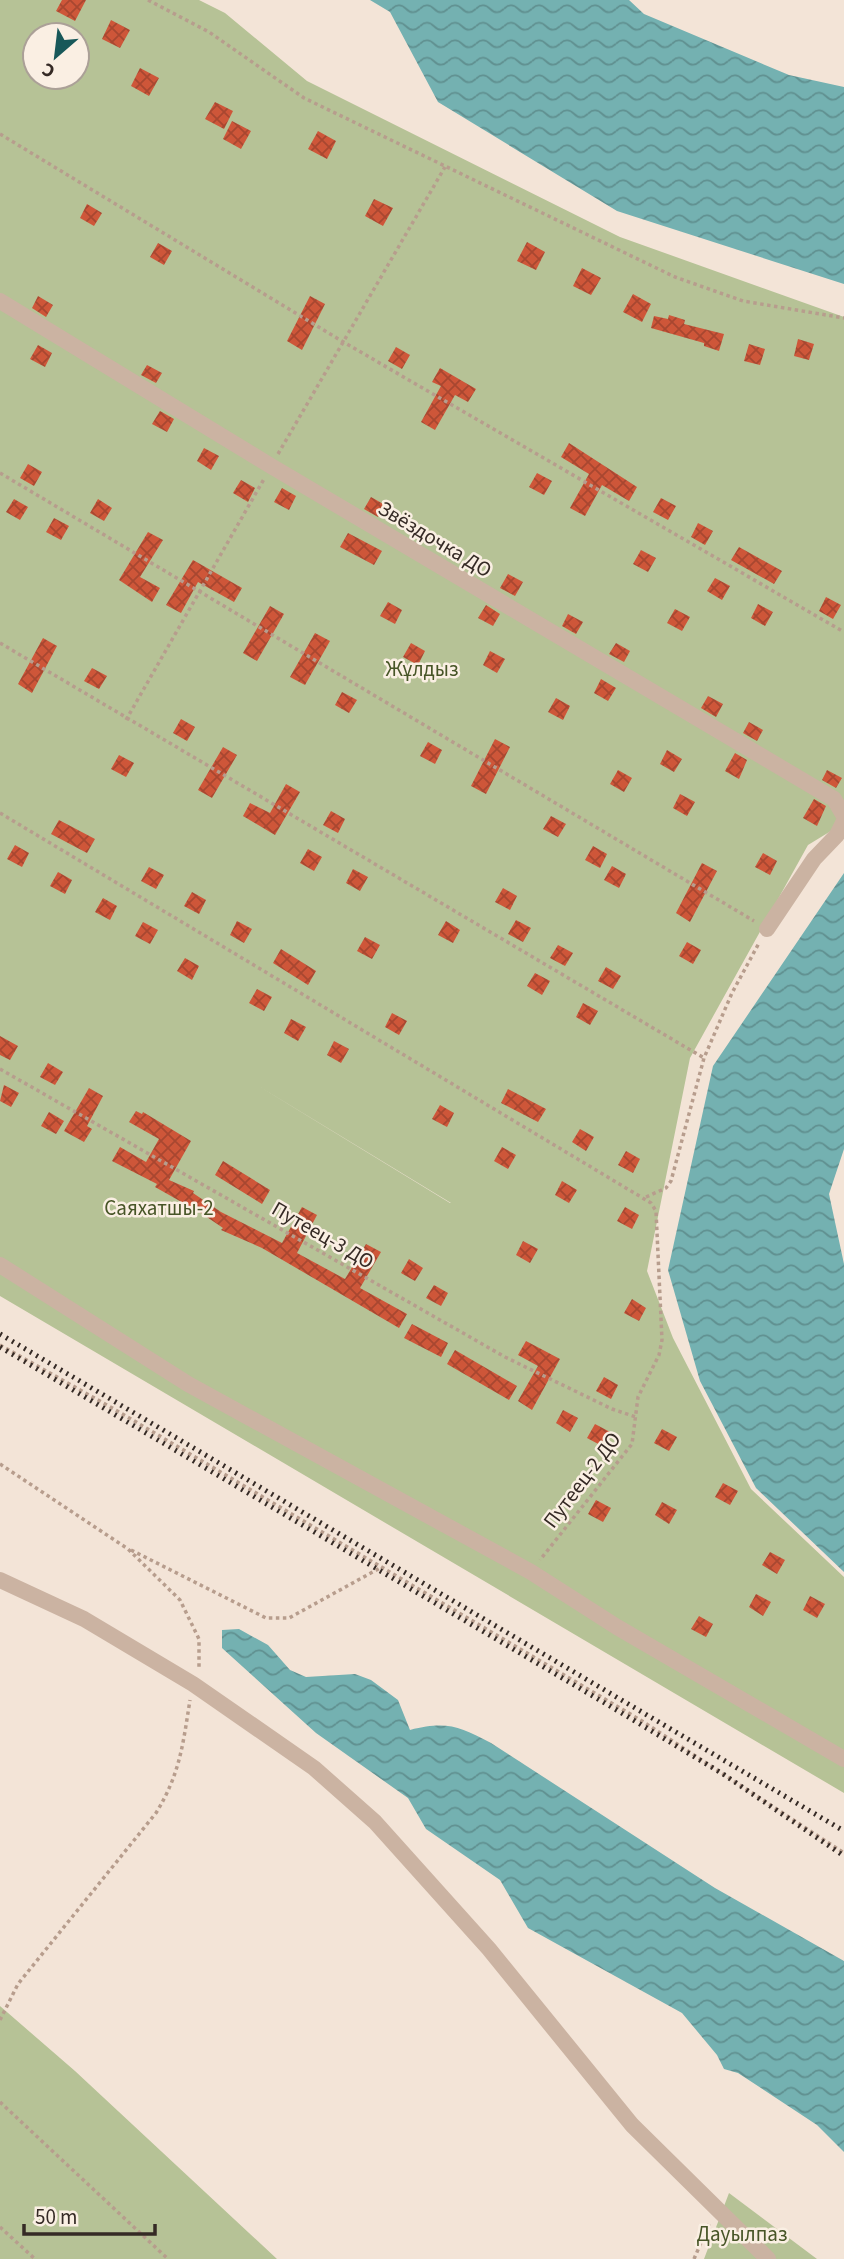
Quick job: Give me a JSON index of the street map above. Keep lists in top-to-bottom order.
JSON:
{
  "streets": {
    "street": ["Звёздочка ДО"],
    "path": ["Путеец-3 ДО", "Путеец-2 ДО"]
  },
  "crossings": [
    ["Путеец-3 ДО", "Путеец-2 ДО"]
  ],
  "parks": ["Жұлдыз", "Саяхатшы-2", "Дауылпаз"],
  "scale_bar": "50 m",
  "north": "bottom left"
}
